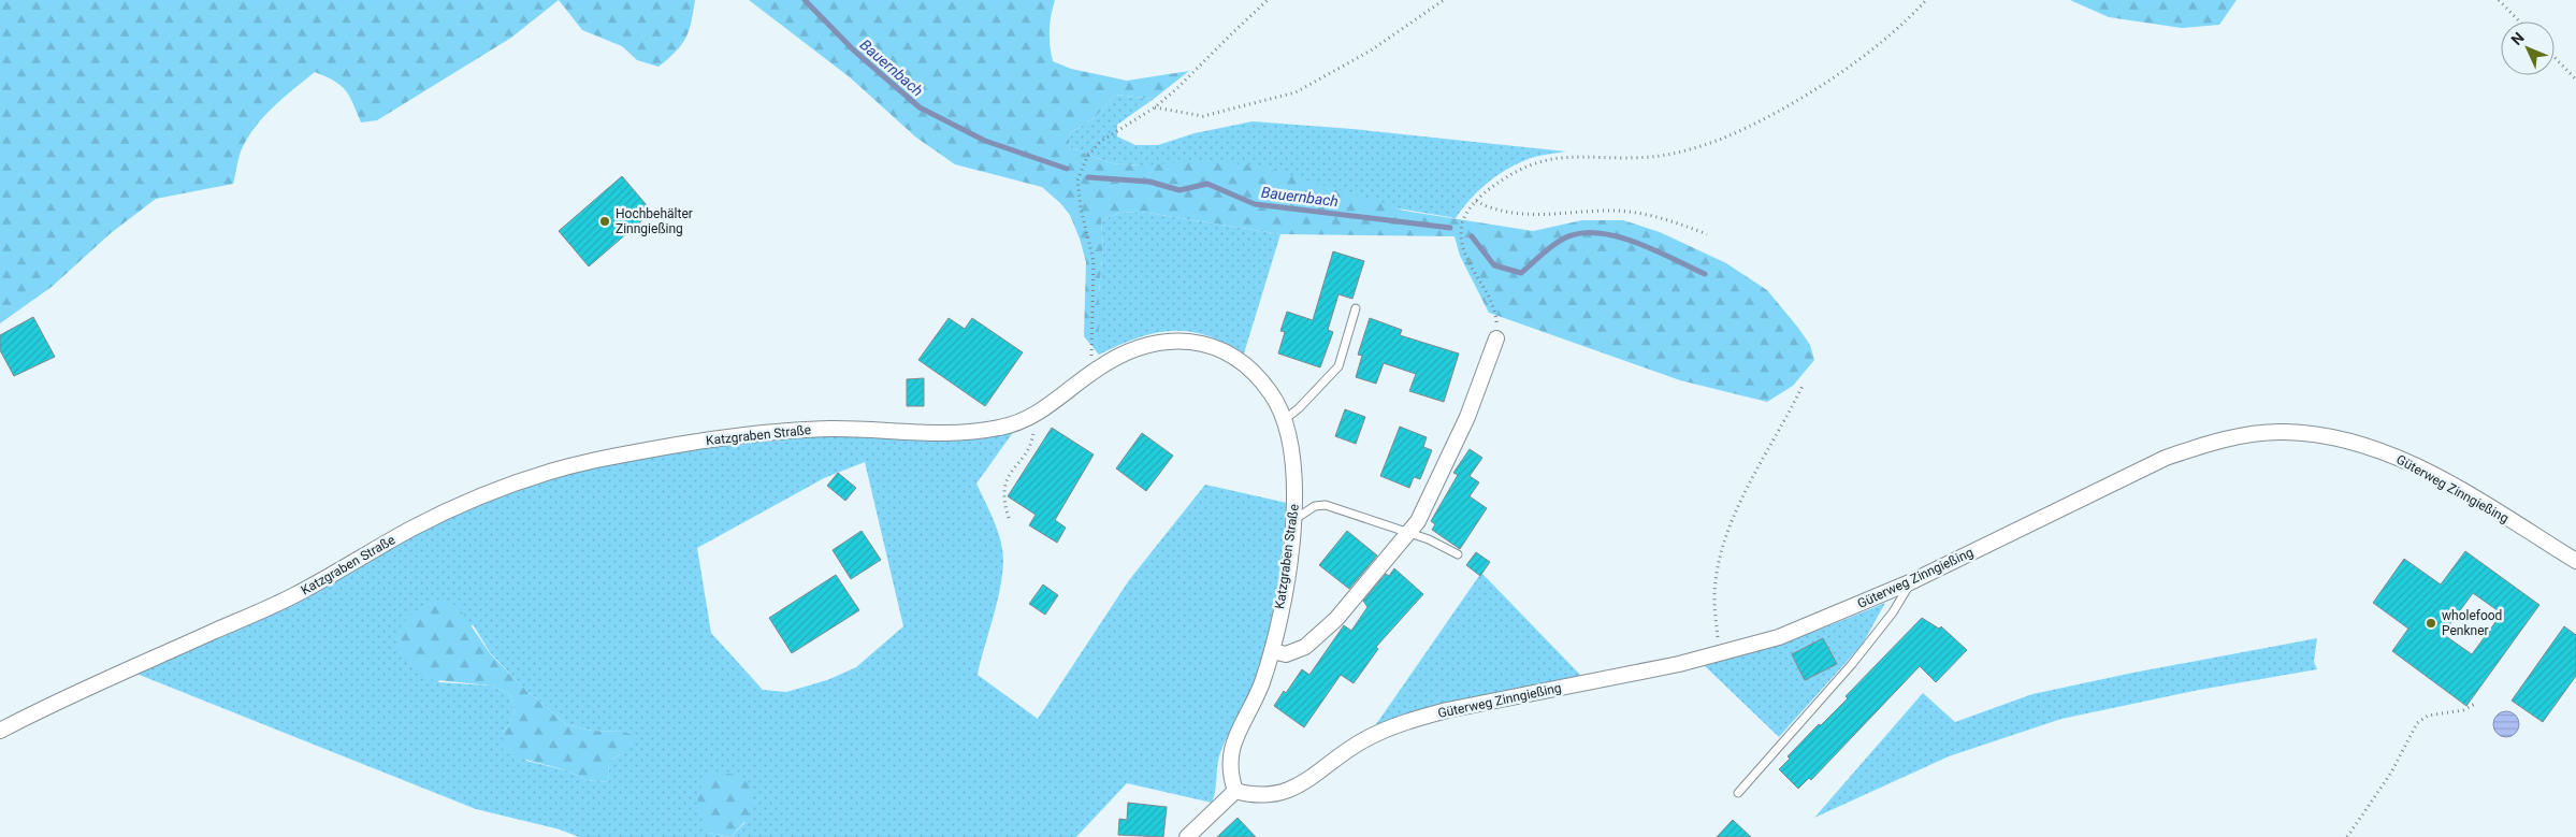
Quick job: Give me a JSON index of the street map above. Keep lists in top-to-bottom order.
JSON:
{
  "streets": {
    "street": ["Katzgraben Straße", "Güterweg Zinngießing"]
  },
  "crossings": [
    ["Katzgraben Straße", "Güterweg Zinngießing"]
  ],
  "water": ["Bauernbach"],
  "places": ["Hochbehälter Zinngießing", "wholefood Penkner"],
  "north": "top left"
}
